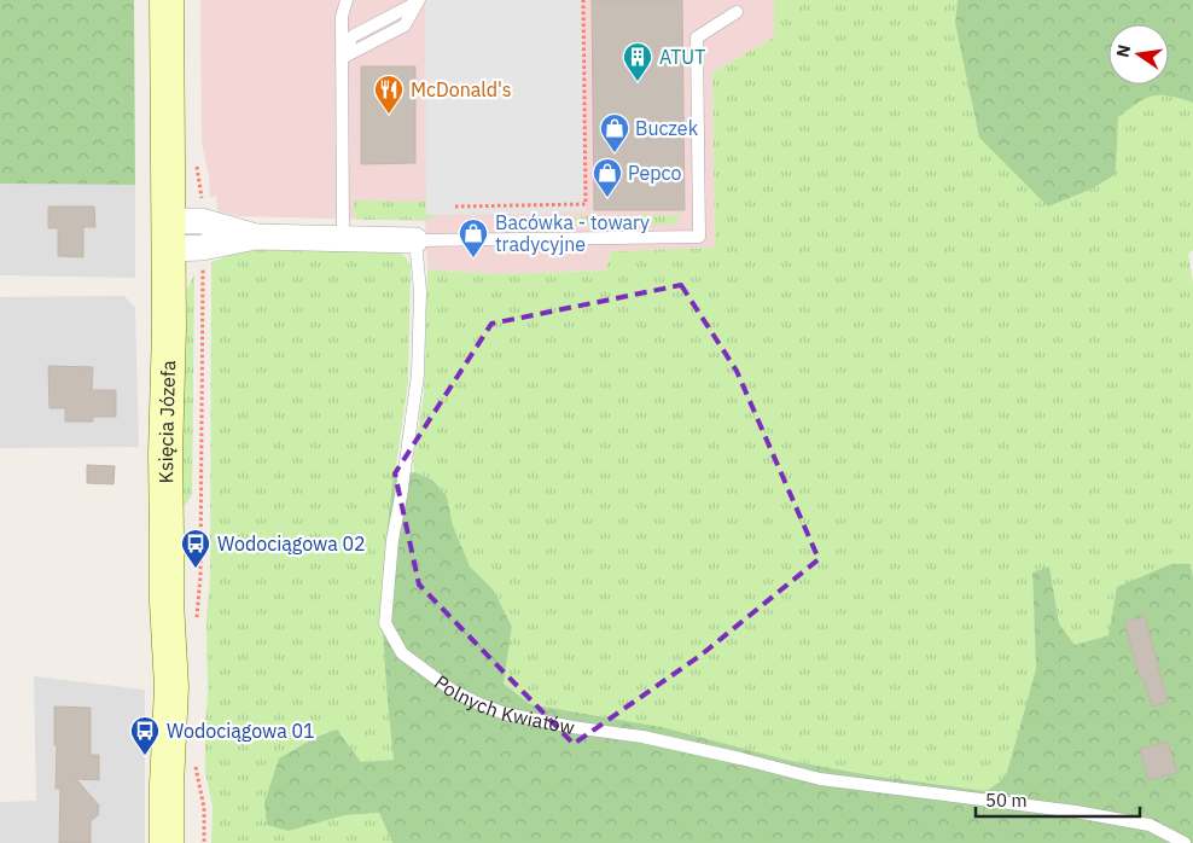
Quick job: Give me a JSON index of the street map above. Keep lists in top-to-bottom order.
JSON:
{
  "streets": {
    "main road": ["Księcia Józefa"],
    "lane": ["Polnych Kwiatów"]
  },
  "places": {
    "building": ["ATUT"],
    "restaurant": ["McDonald's"],
    "shop": ["Buczek", "Pepco", "Bacówka - towary tradycyjne"],
    "bus stop": ["Wodociągowa 02", "Wodociągowa 01"]
  },
  "scale_bar": "50 m",
  "north": "left"
}
